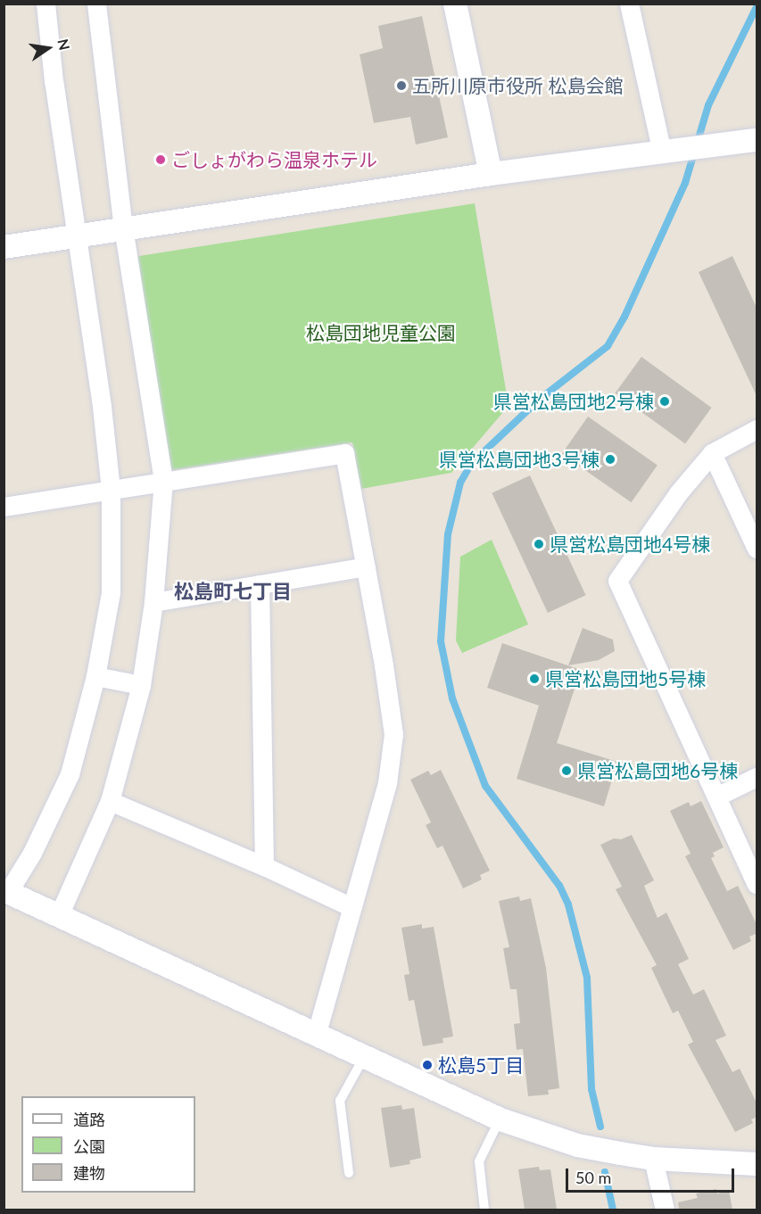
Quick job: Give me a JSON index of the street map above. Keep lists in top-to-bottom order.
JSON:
{
  "districts": ["松島町七丁目"],
  "parks": ["松島団地児童公園"],
  "places": [
    "五所川原市役所 松島会館",
    "ごしょがわら温泉ホテル",
    "県営松島団地2号棟",
    "県営松島団地3号棟",
    "県営松島団地4号棟",
    "県営松島団地5号棟",
    "県営松島団地6号棟",
    "松島5丁目"
  ],
  "legend": ["道路", "公園", "建物"],
  "scale_bar": "50 m",
  "north": "right"
}
